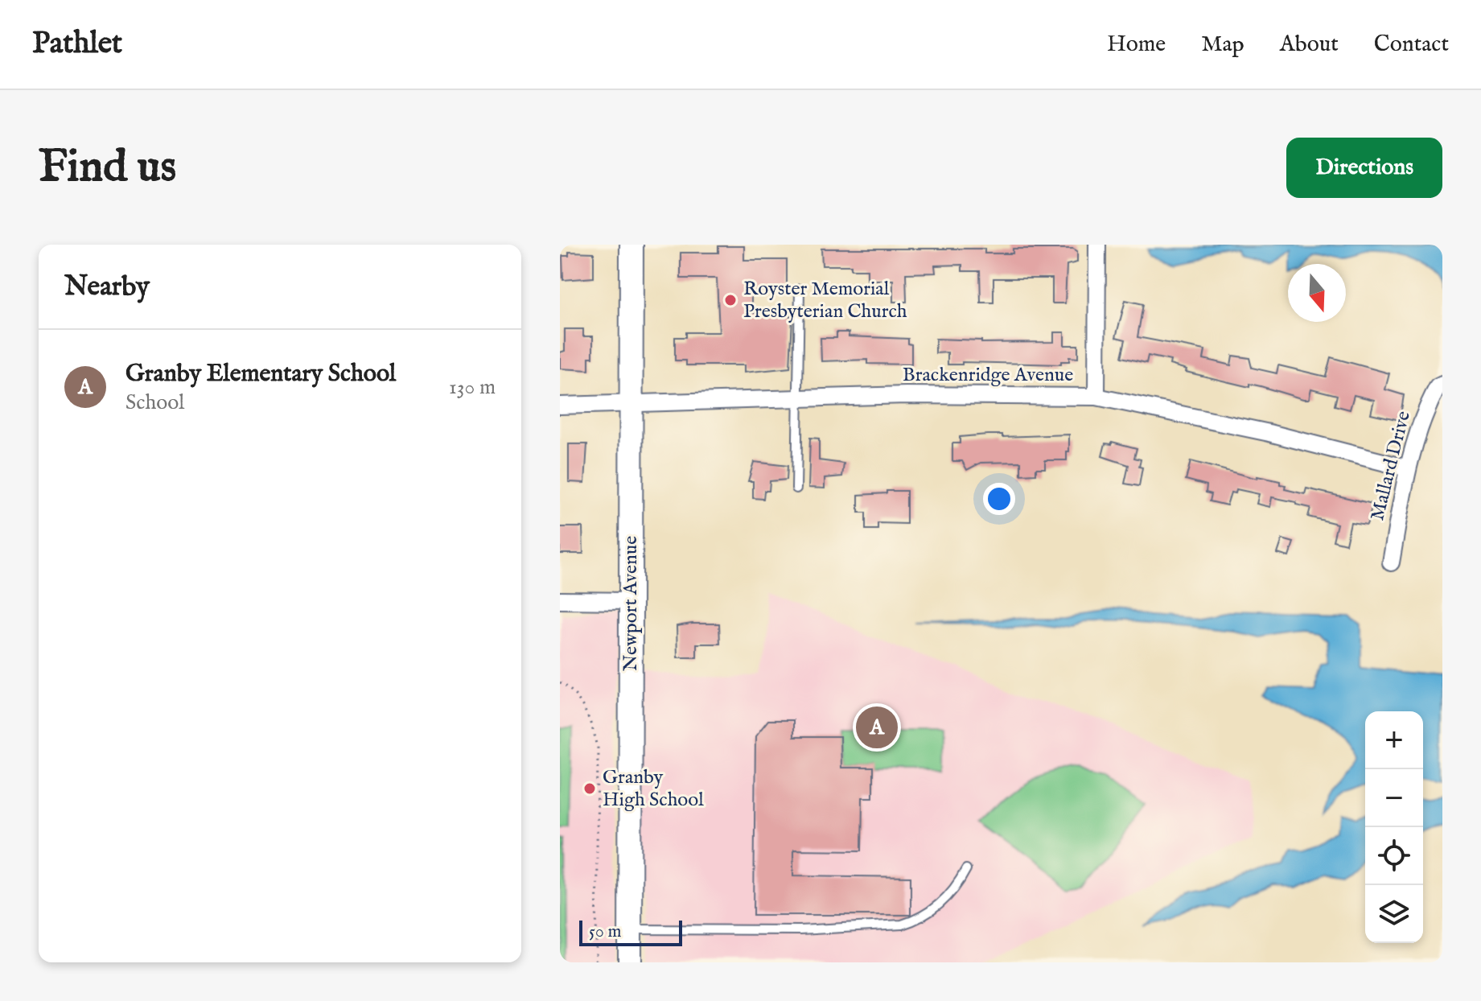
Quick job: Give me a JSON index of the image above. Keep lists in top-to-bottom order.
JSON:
{
  "streets": {
    "street": ["Brackenridge Avenue", "Mallard Drive", "Newport Avenue"]
  },
  "crossings": [
    ["Brackenridge Avenue", "Mallard Drive"],
    ["Brackenridge Avenue", "Newport Avenue"]
  ],
  "places": ["Royster Memorial Presbyterian Church", "Granby High School"],
  "scale_bar": "50 m",
  "north": "bottom",
  "page": {
    "header": "Pathlet",
    "nav": [
      "Home",
      "Map",
      "About",
      "Contact"
    ],
    "buttons": "Directions",
    "title": "Find us",
    "heading": "Nearby",
    "list": [
      {
        "mark": "A",
        "name": "Granby Elementary School",
        "note": "School",
        "value": "130 m"
      }
    ],
    "pins": "A",
    "map_buttons": ["+", "−"],
    "scale": "50 m"
  }
}
